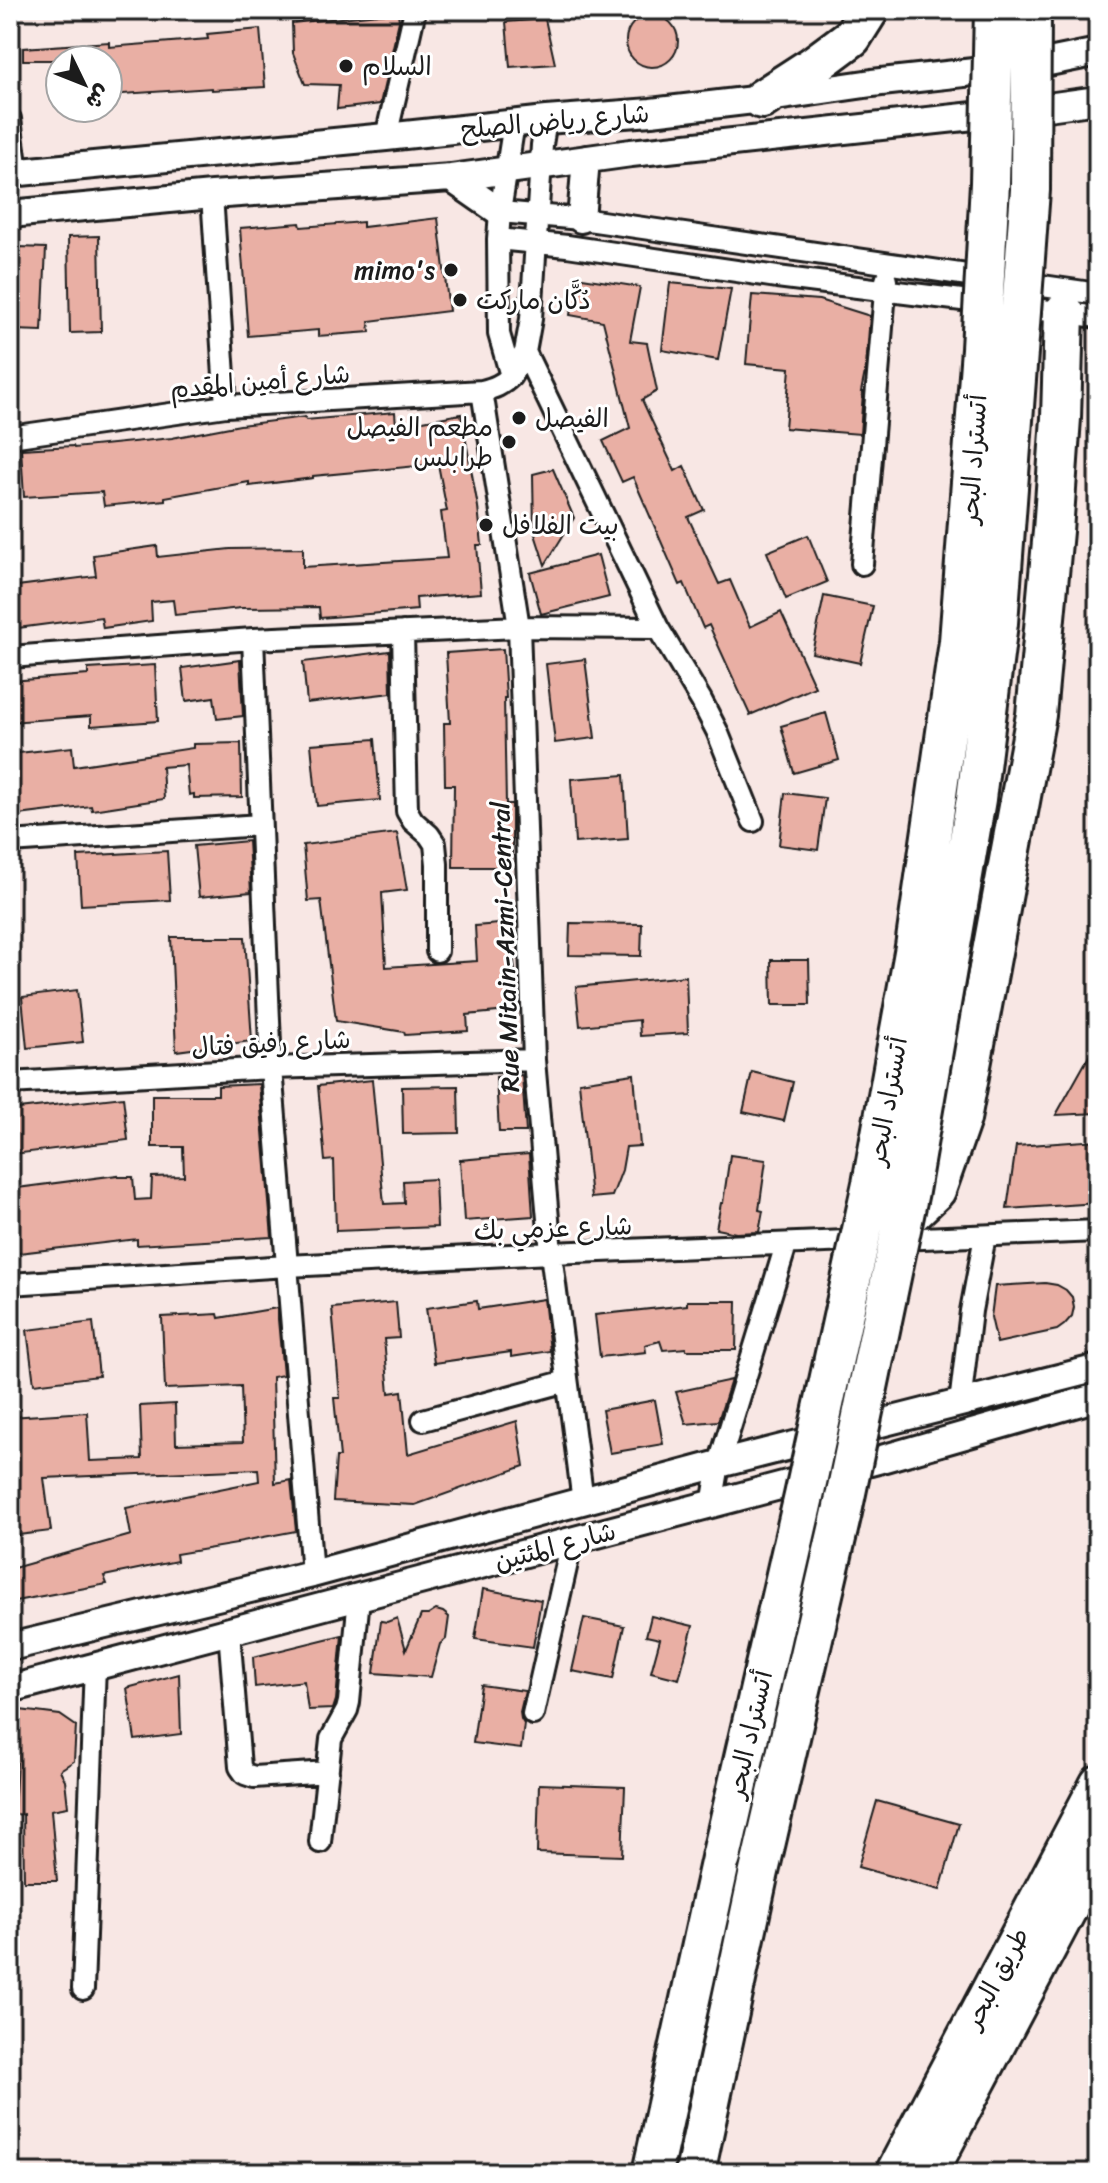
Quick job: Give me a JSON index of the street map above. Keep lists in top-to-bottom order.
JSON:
{
  "streets": {
    "highway": ["أتستراد البحر", "طريق البحر"],
    "street": [
      "شارع رياض الصلح",
      "شارع أمين المقدم",
      "Rue Mitain-Azmi-Central",
      "شارع رفيق فتال",
      "شارع عزمي بك",
      "شارع المئتين"
    ]
  },
  "crossings": [
    ["شارع أمين المقدم", "Rue Mitain-Azmi-Central"],
    ["Rue Mitain-Azmi-Central", "شارع رفيق فتال"],
    ["Rue Mitain-Azmi-Central", "شارع عزمي بك"],
    ["Rue Mitain-Azmi-Central", "شارع المئتين"]
  ],
  "places": [
    "السلام",
    "mimo's",
    "دُكَّان ماركت",
    "الفيصل",
    "مطعم الفيصل طرابلس",
    "بيت الفلافل"
  ],
  "north": "bottom right"
}
